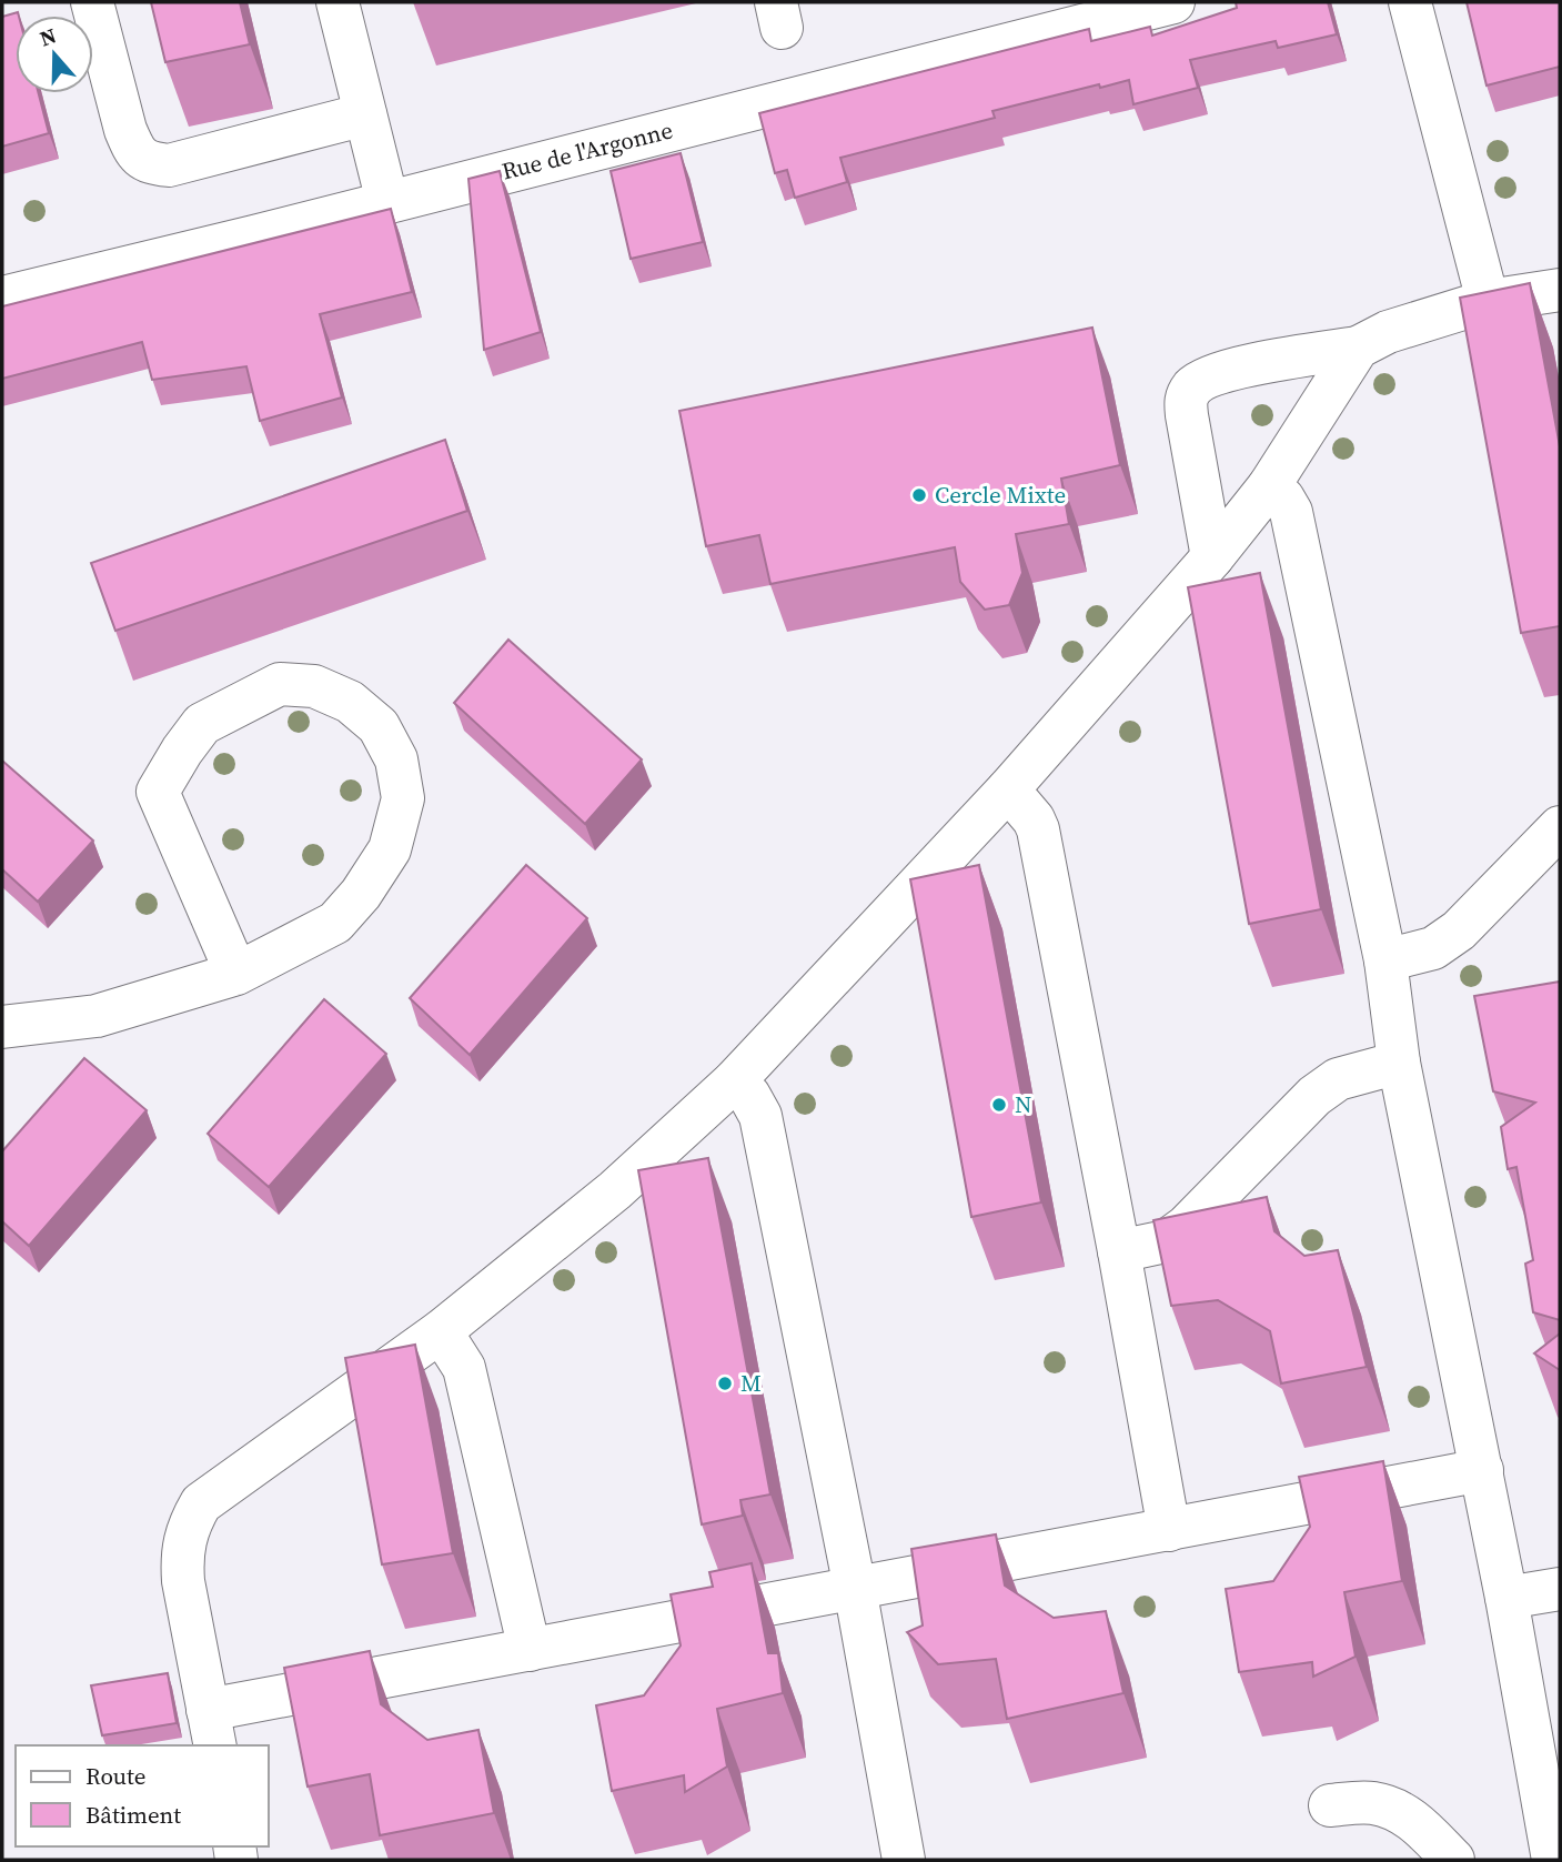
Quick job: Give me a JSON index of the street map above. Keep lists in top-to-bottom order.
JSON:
{
  "streets": {
    "street": ["Rue de l'Argonne"]
  },
  "places": ["Cercle Mixte", "N", "M"],
  "legend": ["Route", "Bâtiment"],
  "north": "top"
}
